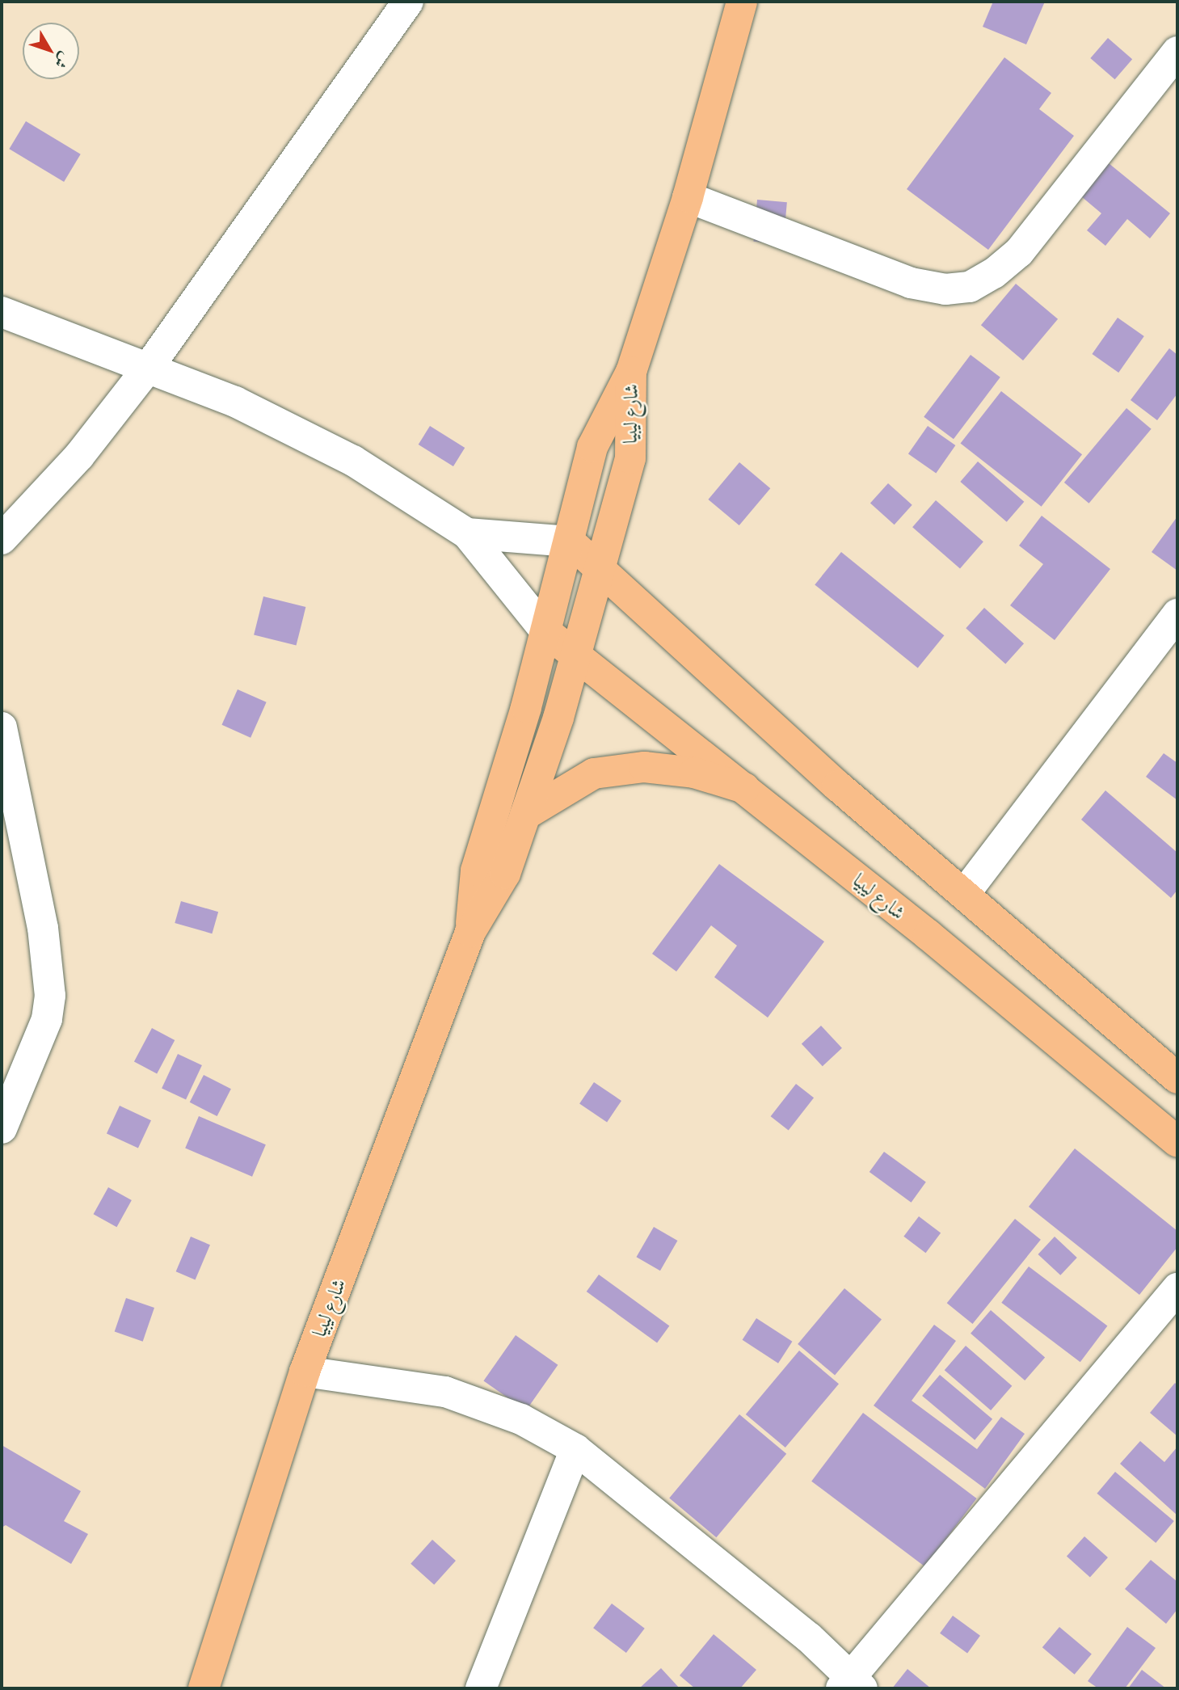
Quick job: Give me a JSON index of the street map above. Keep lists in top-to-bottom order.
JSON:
{
  "streets": {
    "main road": ["شارع ليبيا"]
  },
  "north": "bottom right"
}
